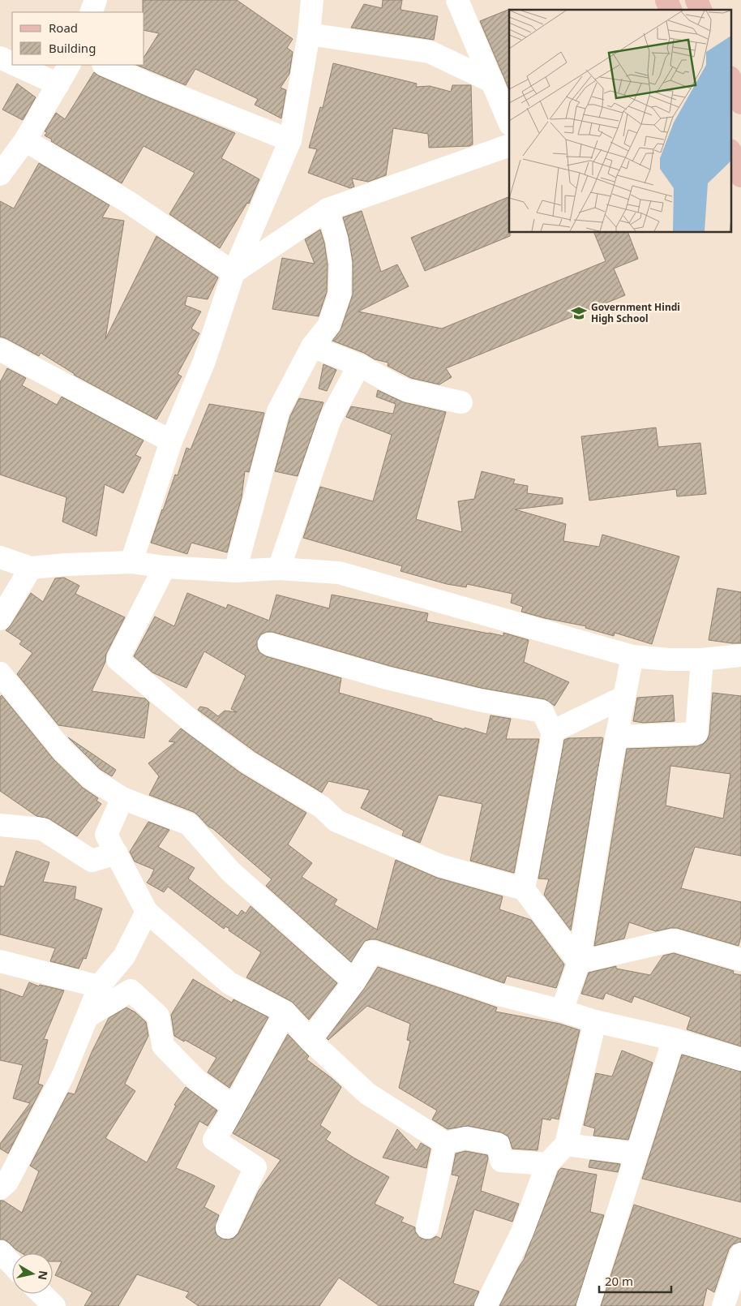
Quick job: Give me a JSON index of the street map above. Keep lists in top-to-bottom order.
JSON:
{
  "places": {
    "school or university": ["Government Hindi High School"]
  },
  "legend": ["Road", "Building"],
  "scale_bar": "20 m",
  "north": "right"
}
